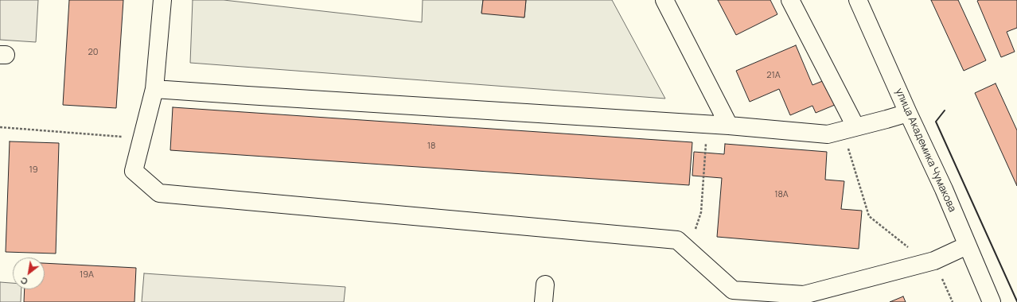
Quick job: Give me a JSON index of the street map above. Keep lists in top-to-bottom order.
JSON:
{
  "streets": {
    "street": ["улица Академика Чумакова"]
  },
  "house_numbers": [
    "20",
    "21А",
    "18",
    "19",
    "18А",
    "19А"
  ],
  "north": "bottom left"
}
